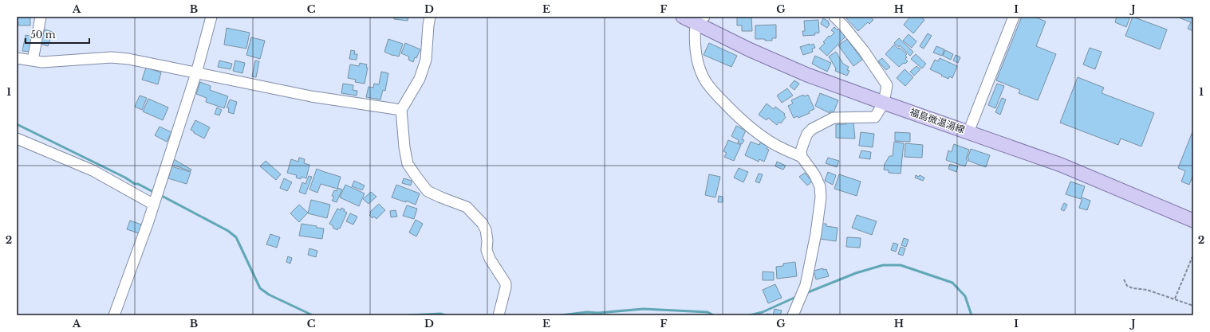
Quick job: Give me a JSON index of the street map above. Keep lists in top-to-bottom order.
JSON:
{
  "streets": {
    "main road": ["福島微温湯線"]
  },
  "scale_bar": "50 m",
  "grid": {
    "columns": [
      "A",
      "B",
      "C",
      "D",
      "E",
      "F",
      "G",
      "H",
      "I",
      "J"
    ],
    "rows": ["1", "2"]
  }
}
